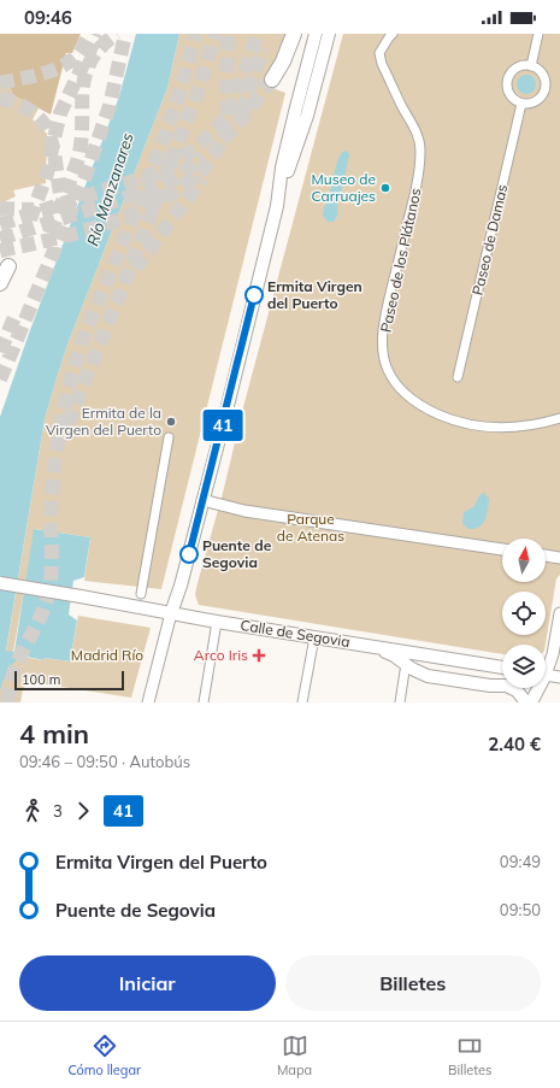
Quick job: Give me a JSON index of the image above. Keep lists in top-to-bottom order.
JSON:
{
  "streets": {
    "main road": ["Calle de Segovia"],
    "street": ["Paseo de Damas", "Paseo de los Plátanos"]
  },
  "water": ["Río Manzanares"],
  "parks": ["Parque de Atenas", "Madrid Río"],
  "places": {
    "other": [
      "Museo de Carruajes",
      "Ermita Virgen del Puerto",
      "Ermita de la Virgen del Puerto",
      "Puente de Segovia"
    ],
    "health": ["Arco Iris"]
  },
  "lines": ["bus line 41"],
  "scale_bar": "100 m",
  "north": "top",
  "page": {
    "status": "09:46",
    "on_map": "41",
    "scale": "100 m",
    "heading": ["4 min", "09:46 – 09:50 · Autobús", "2.40 €"],
    "legs": ["3", "41"],
    "list": [
      {
        "name": "Ermita Virgen del Puerto",
        "value": "09:49"
      },
      {
        "name": "Puente de Segovia",
        "value": "09:50"
      }
    ],
    "buttons": ["Iniciar", "Billetes"],
    "tabs": ["Cómo llegar", "Mapa", "Billetes"]
  }
}
